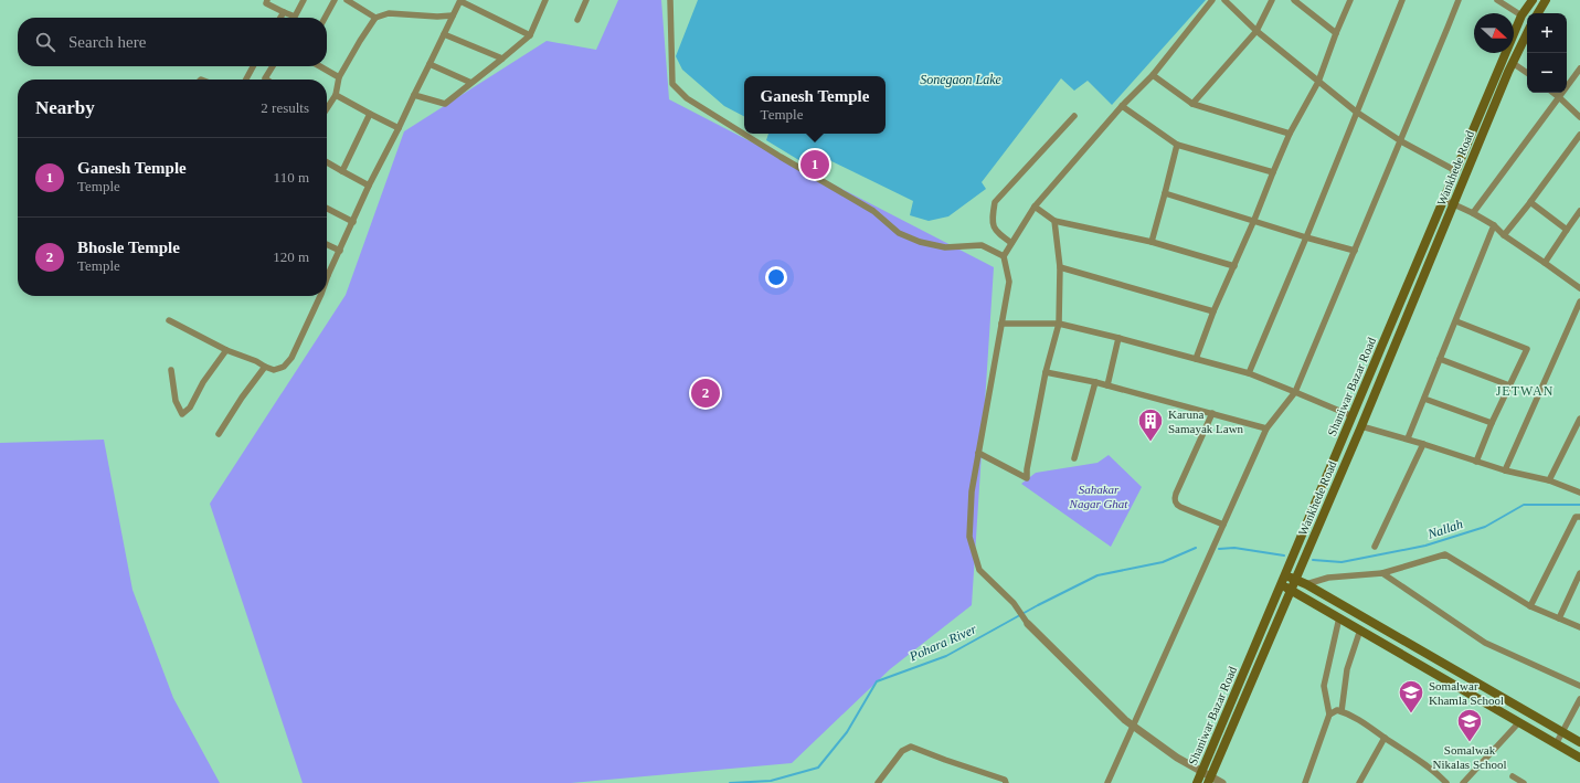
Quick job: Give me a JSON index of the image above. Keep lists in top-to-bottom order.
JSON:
{
  "streets": {
    "main road": ["Wankhede Road", "Shaniwar Bazar Road"]
  },
  "districts": ["JETWAN"],
  "water": ["Sonegaon Lake", "Nallah", "Pohara River"],
  "parks": ["Sahakar Nagar Ghat"],
  "places": {
    "building": ["Karuna Samayak Lawn"],
    "school or university": ["Somalwar Khamla School", "Somalwak Nikalas School"]
  },
  "north": "right",
  "page": {
    "map_buttons": ["+", "−"],
    "search": "Search here",
    "popup": ["Ganesh Temple", "Temple"],
    "heading": ["Nearby", "2 results"],
    "list": [
      {
        "mark": "1",
        "name": "Ganesh Temple",
        "note": "Temple",
        "value": "110 m"
      },
      {
        "mark": "2",
        "name": "Bhosle Temple",
        "note": "Temple",
        "value": "120 m"
      }
    ],
    "pins": ["1", "2"]
  }
}
